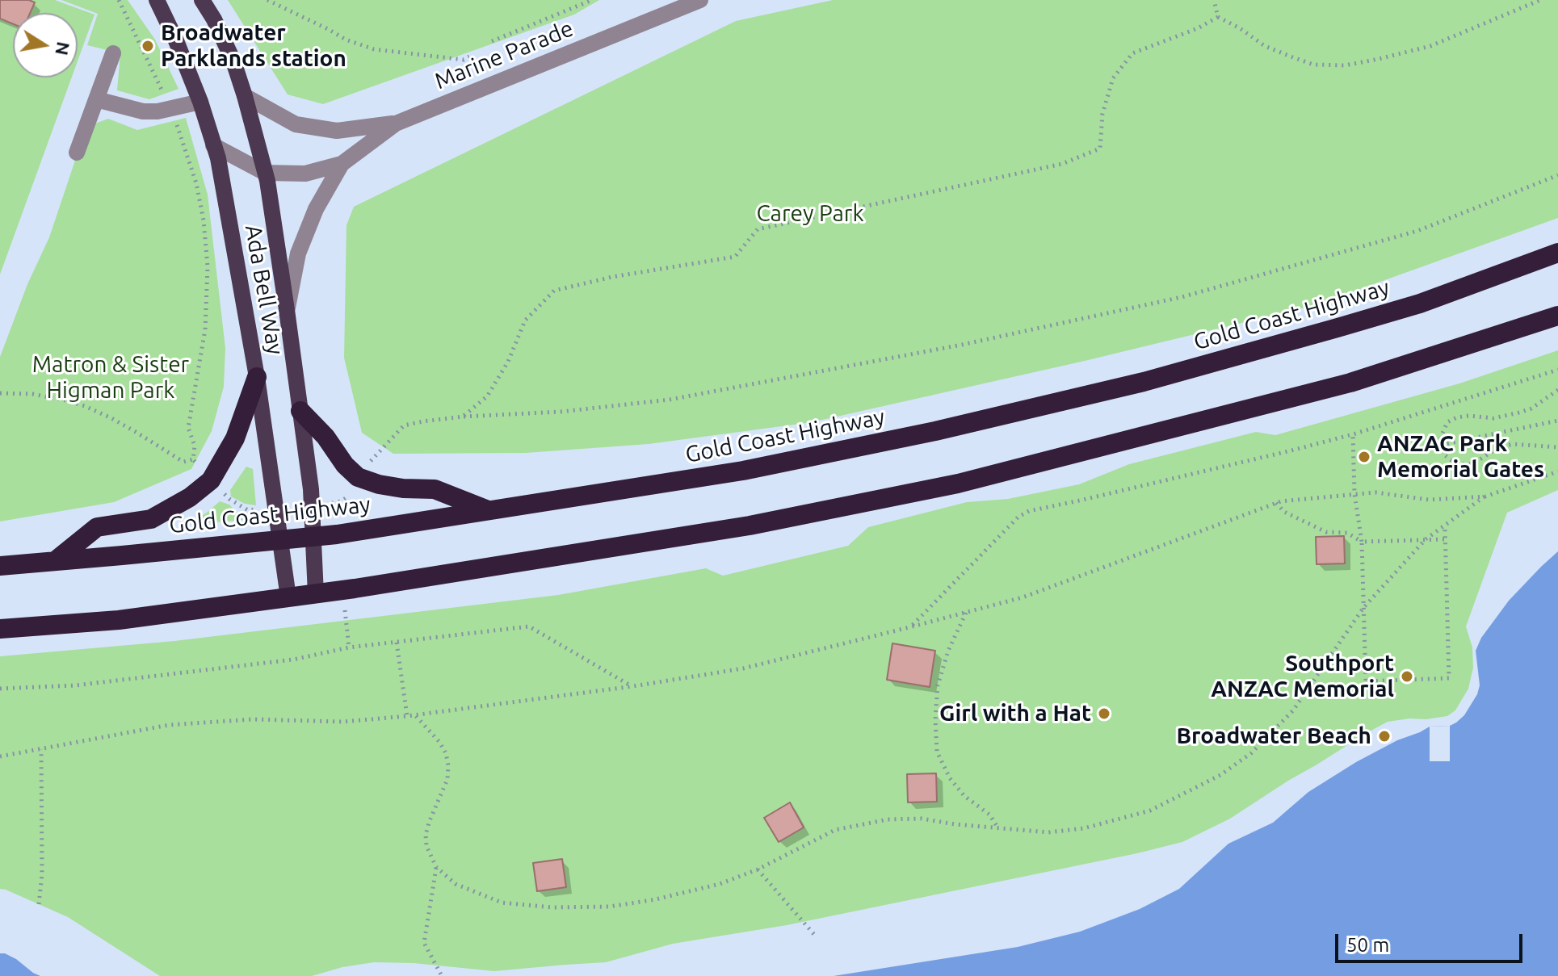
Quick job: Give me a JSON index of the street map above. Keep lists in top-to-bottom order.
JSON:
{
  "streets": {
    "highway": ["Gold Coast Highway"],
    "main road": ["Ada Bell Way"],
    "street": ["Marine Parade"]
  },
  "crossings": [
    ["Marine Parade", "Ada Bell Way"],
    ["Ada Bell Way", "Gold Coast Highway"]
  ],
  "parks": ["Carey Park", "Matron & Sister Higman Park"],
  "places": [
    "Broadwater Parklands station",
    "ANZAC Park Memorial Gates",
    "Southport ANZAC Memorial",
    "Girl with a Hat",
    "Broadwater Beach"
  ],
  "scale_bar": "50 m",
  "north": "right"
}
